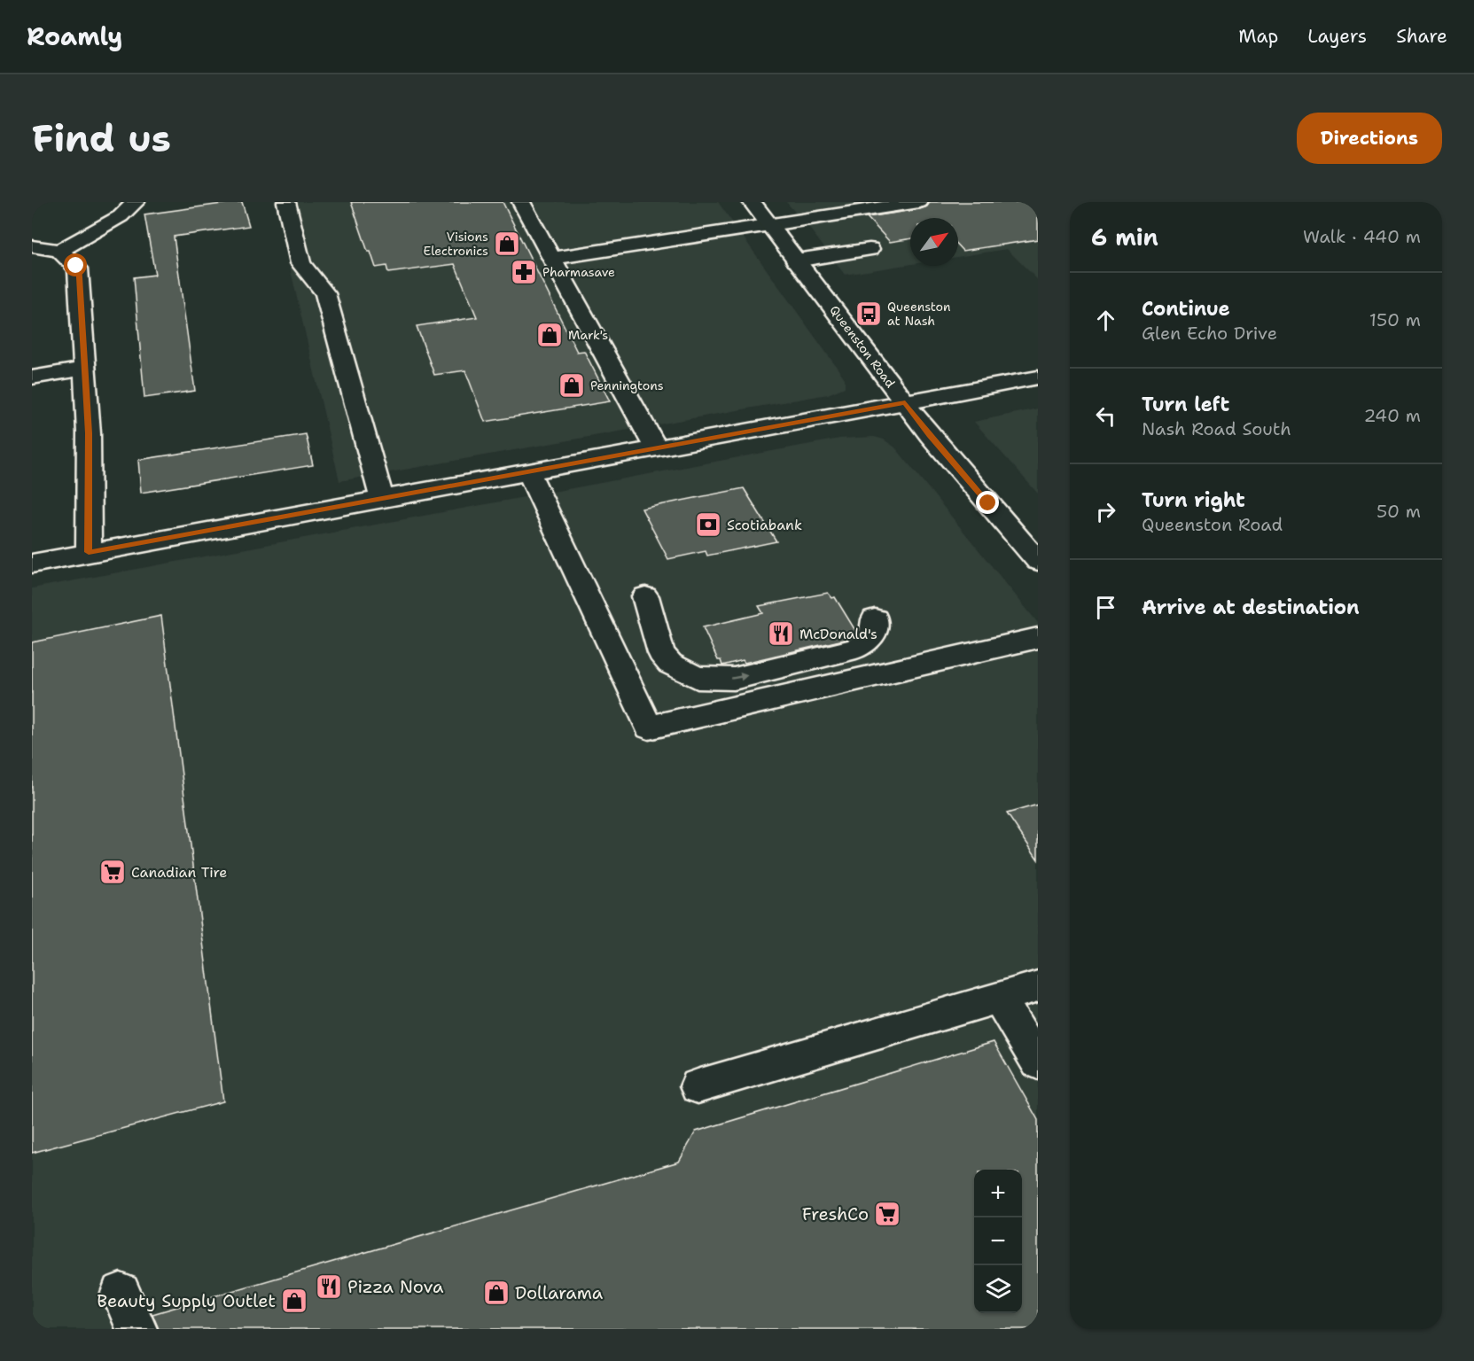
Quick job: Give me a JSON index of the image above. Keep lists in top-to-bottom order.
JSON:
{
  "streets": {
    "street": ["Queenston Road"]
  },
  "places": {
    "shop": [
      "Visions Electronics",
      "Mark's",
      "Penningtons",
      "Dollarama",
      "Beauty Supply Outlet"
    ],
    "pharmacy": ["Pharmasave"],
    "bus stop": ["Queenston at Nash"],
    "bank": ["Scotiabank"],
    "restaurant": ["McDonald's", "Pizza Nova"],
    "supermarket": ["Canadian Tire", "FreshCo"]
  },
  "north": "top right",
  "page": {
    "header": "Roamly",
    "nav": ["Map", "Layers", "Share"],
    "buttons": "Directions",
    "title": "Find us",
    "heading": ["6 min", "Walk · 440 m"],
    "list": [
      ["Continue", "Glen Echo Drive", "150 m"],
      ["Turn left", "Nash Road South", "240 m"],
      ["Turn right", "Queenston Road", "50 m"],
      "Arrive at destination"
    ],
    "map_buttons": ["+", "−"]
  }
}
